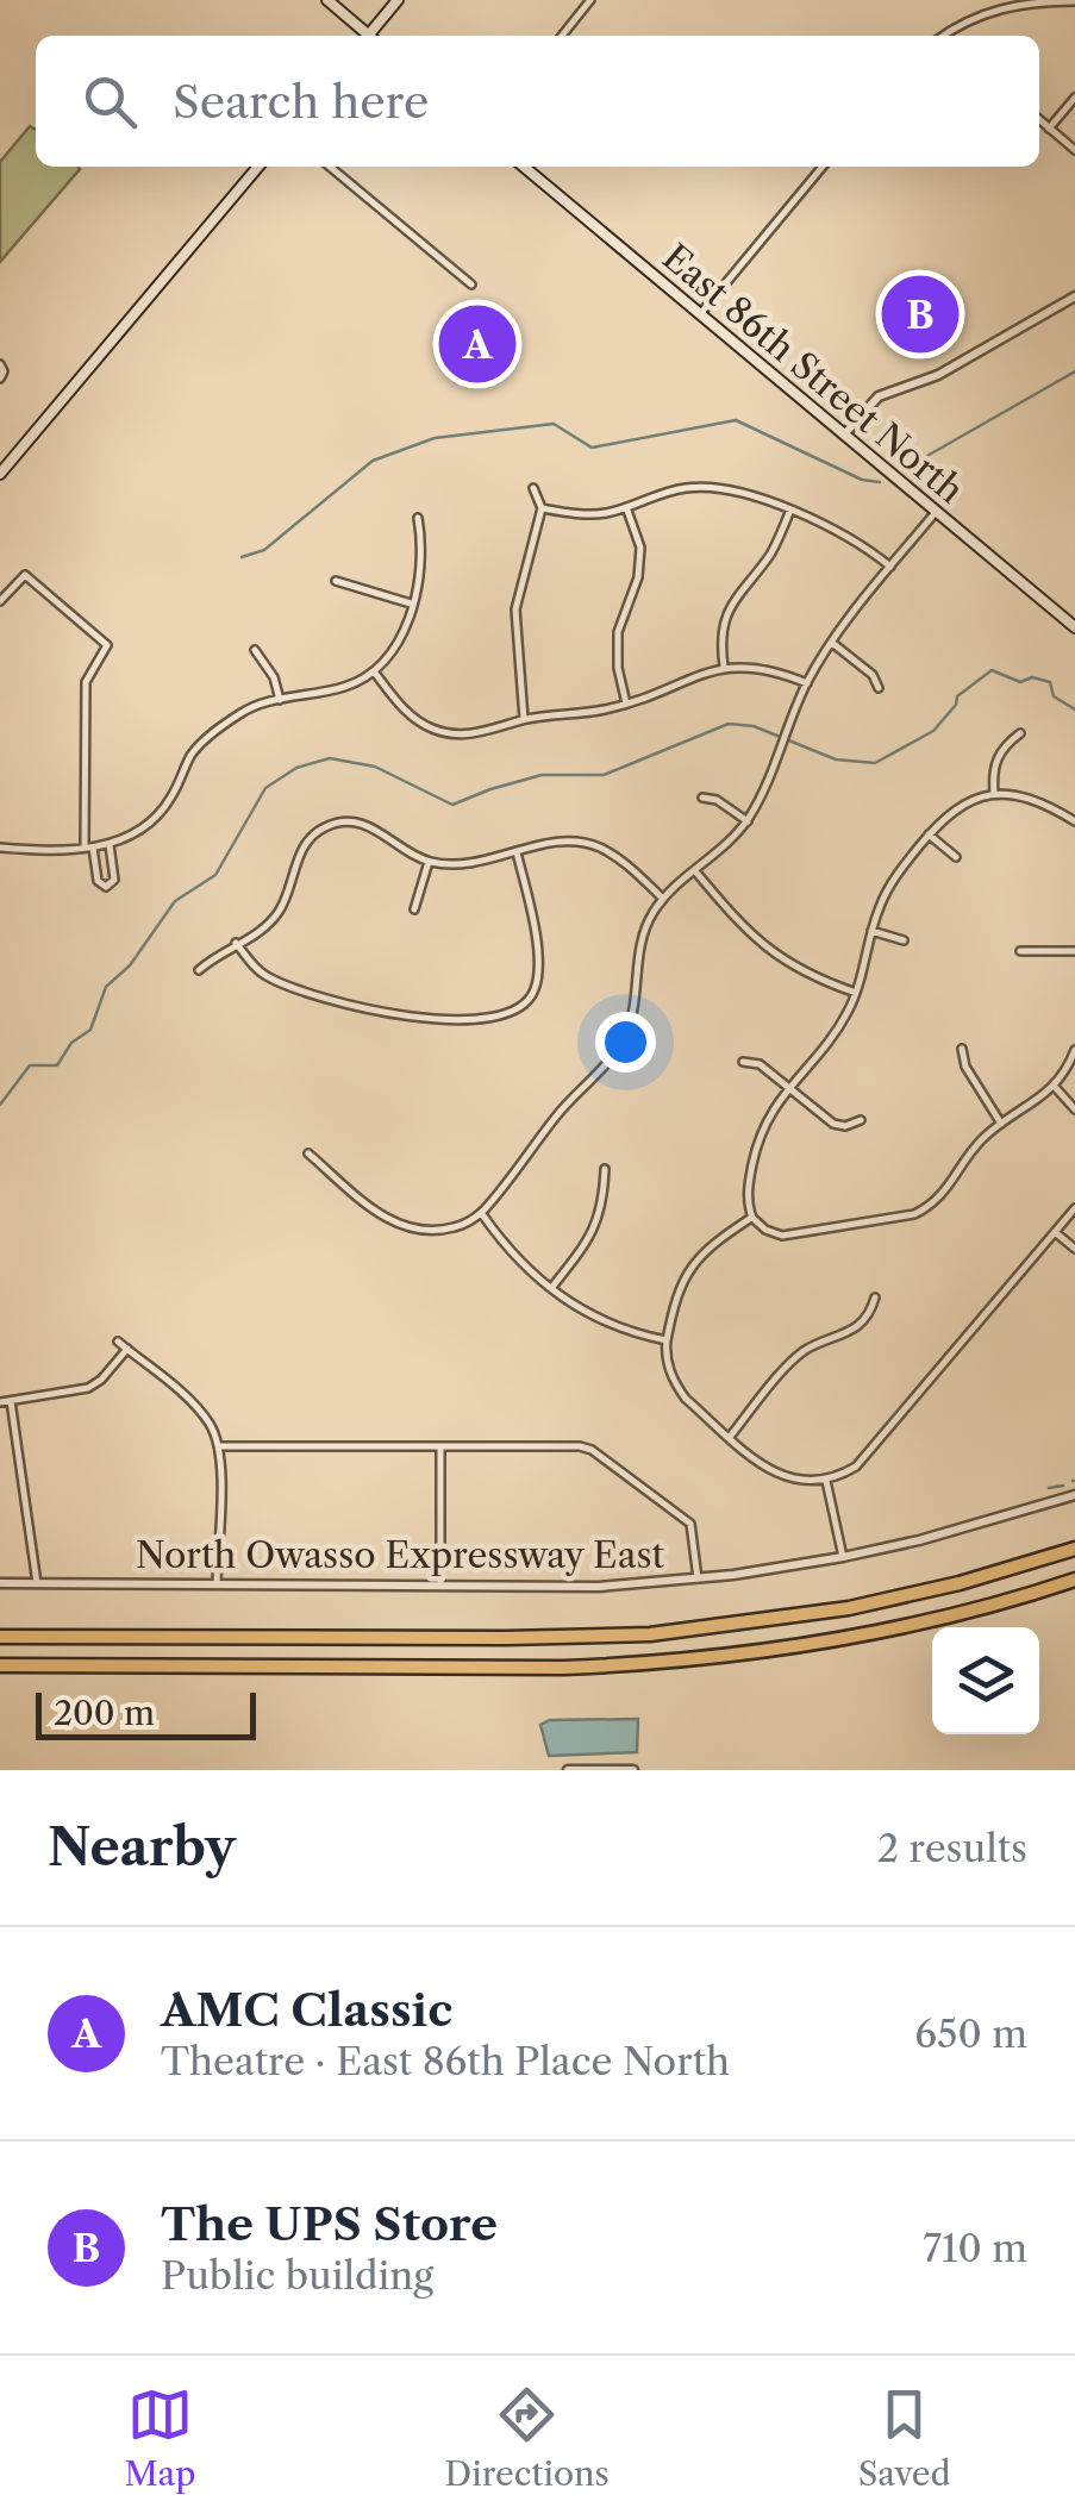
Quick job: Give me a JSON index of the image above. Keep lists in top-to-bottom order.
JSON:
{
  "streets": {
    "main road": ["East 86th Street North"],
    "street": ["North Owasso Expressway East"]
  },
  "scale_bar": "200 m",
  "page": {
    "search": "Search here",
    "pins": ["B", "A"],
    "scale": "200 m",
    "heading": ["Nearby", "2 results"],
    "list": [
      {
        "mark": "A",
        "name": "AMC Classic",
        "note": "Theatre · East 86th Place North",
        "value": "650 m"
      },
      {
        "mark": "B",
        "name": "The UPS Store",
        "note": "Public building",
        "value": "710 m"
      }
    ],
    "nav": ["Map", "Directions", "Saved"]
  }
}
